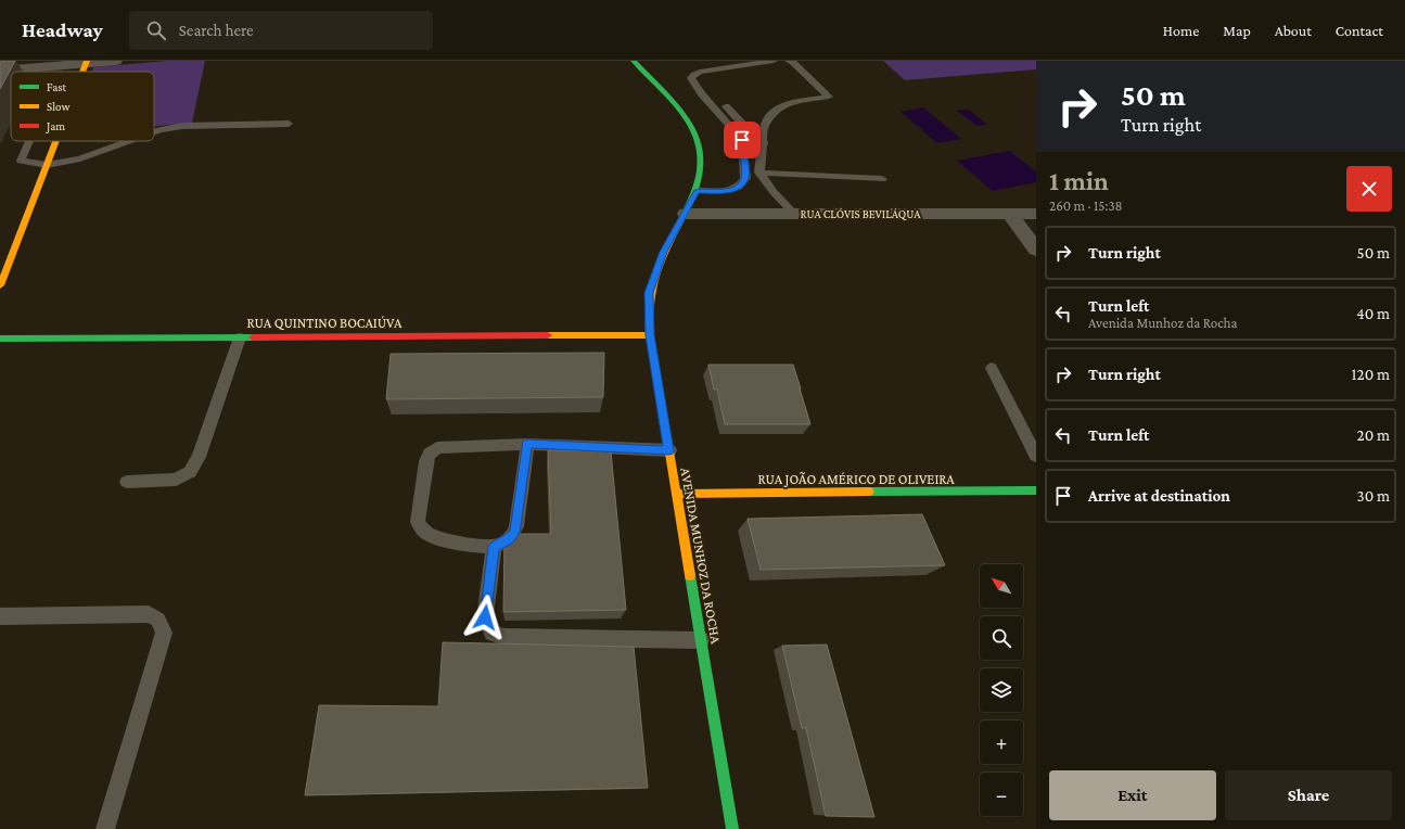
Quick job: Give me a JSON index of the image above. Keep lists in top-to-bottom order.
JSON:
{
  "streets": {
    "main road": ["RUA QUINTINO BOCAIÚVA", "RUA JOÃO AMÉRICO DE OLIVEIRA", "AVENIDA MUNHOZ DA ROCHA"],
    "street": ["RUA CLÓVIS BEVILÁQUA"]
  },
  "crossings": [
    ["RUA CLÓVIS BEVILÁQUA", "AVENIDA MUNHOZ DA ROCHA"],
    ["RUA QUINTINO BOCAIÚVA", "AVENIDA MUNHOZ DA ROCHA"],
    ["RUA JOÃO AMÉRICO DE OLIVEIRA", "AVENIDA MUNHOZ DA ROCHA"]
  ],
  "legend": ["Fast", "Slow", "Jam"],
  "north": "top left",
  "page": {
    "header": "Headway",
    "search": "Search here",
    "nav": [
      "Home",
      "Map",
      "About",
      "Contact"
    ],
    "turn": ["50 m", "Turn right"],
    "heading": ["1 min", "260 m · 15:38"],
    "list": [
      {
        "name": "Turn right",
        "value": "50 m"
      },
      {
        "name": "Turn left",
        "note": "Avenida Munhoz da Rocha",
        "value": "40 m"
      },
      {
        "name": "Turn right",
        "value": "120 m"
      },
      {
        "name": "Turn left",
        "value": "20 m"
      },
      {
        "name": "Arrive at destination",
        "value": "30 m"
      }
    ],
    "map_buttons": ["+", "−"],
    "buttons": ["Exit", "Share"]
  }
}
